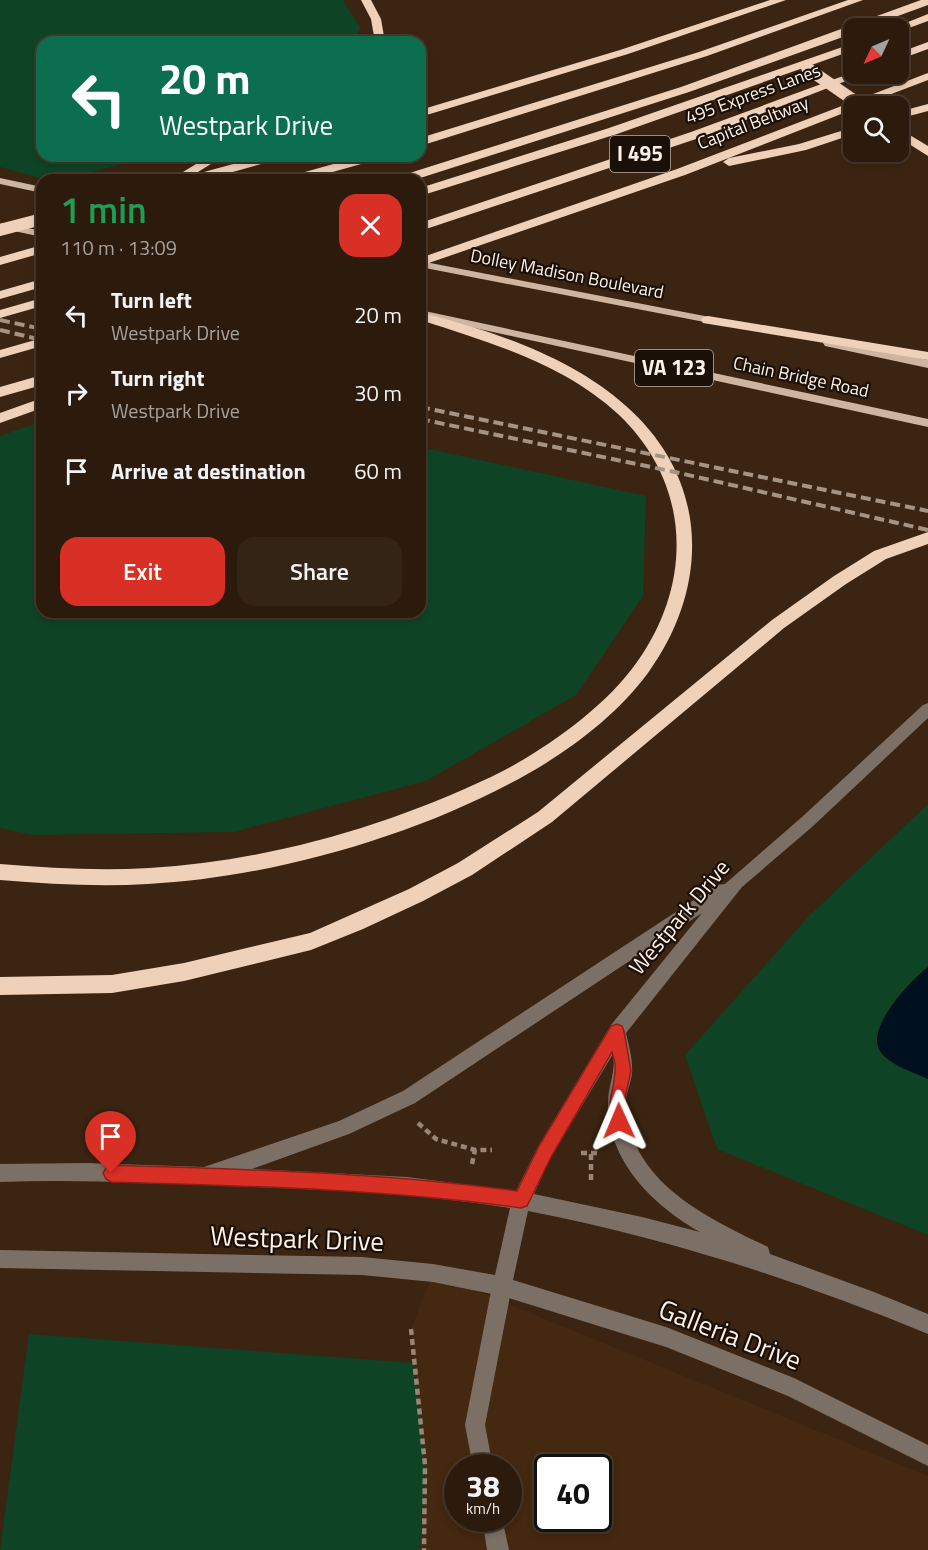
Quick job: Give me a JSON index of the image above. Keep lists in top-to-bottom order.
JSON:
{
  "streets": {
    "highway": ["495 Express Lanes", "Capital Beltway", "I 495"],
    "main road": ["Dolley Madison Boulevard", "VA 123", "Chain Bridge Road"],
    "street": ["Westpark Drive", "Galleria Drive"]
  },
  "crossings": [
    ["Dolley Madison Boulevard", "Chain Bridge Road"],
    ["Westpark Drive", "Galleria Drive"]
  ],
  "north": "bottom left",
  "page": {
    "turn": ["20 m", "Westpark Drive"],
    "heading": ["1 min", "110 m · 13:09"],
    "list": [
      {
        "name": "Turn left",
        "note": "Westpark Drive",
        "value": "20 m"
      },
      {
        "name": "Turn right",
        "note": "Westpark Drive",
        "value": "30 m"
      },
      {
        "name": "Arrive at destination",
        "value": "60 m"
      }
    ],
    "buttons": ["Exit", "Share"],
    "speed": "38 km/h",
    "limit": "40"
  }
}
